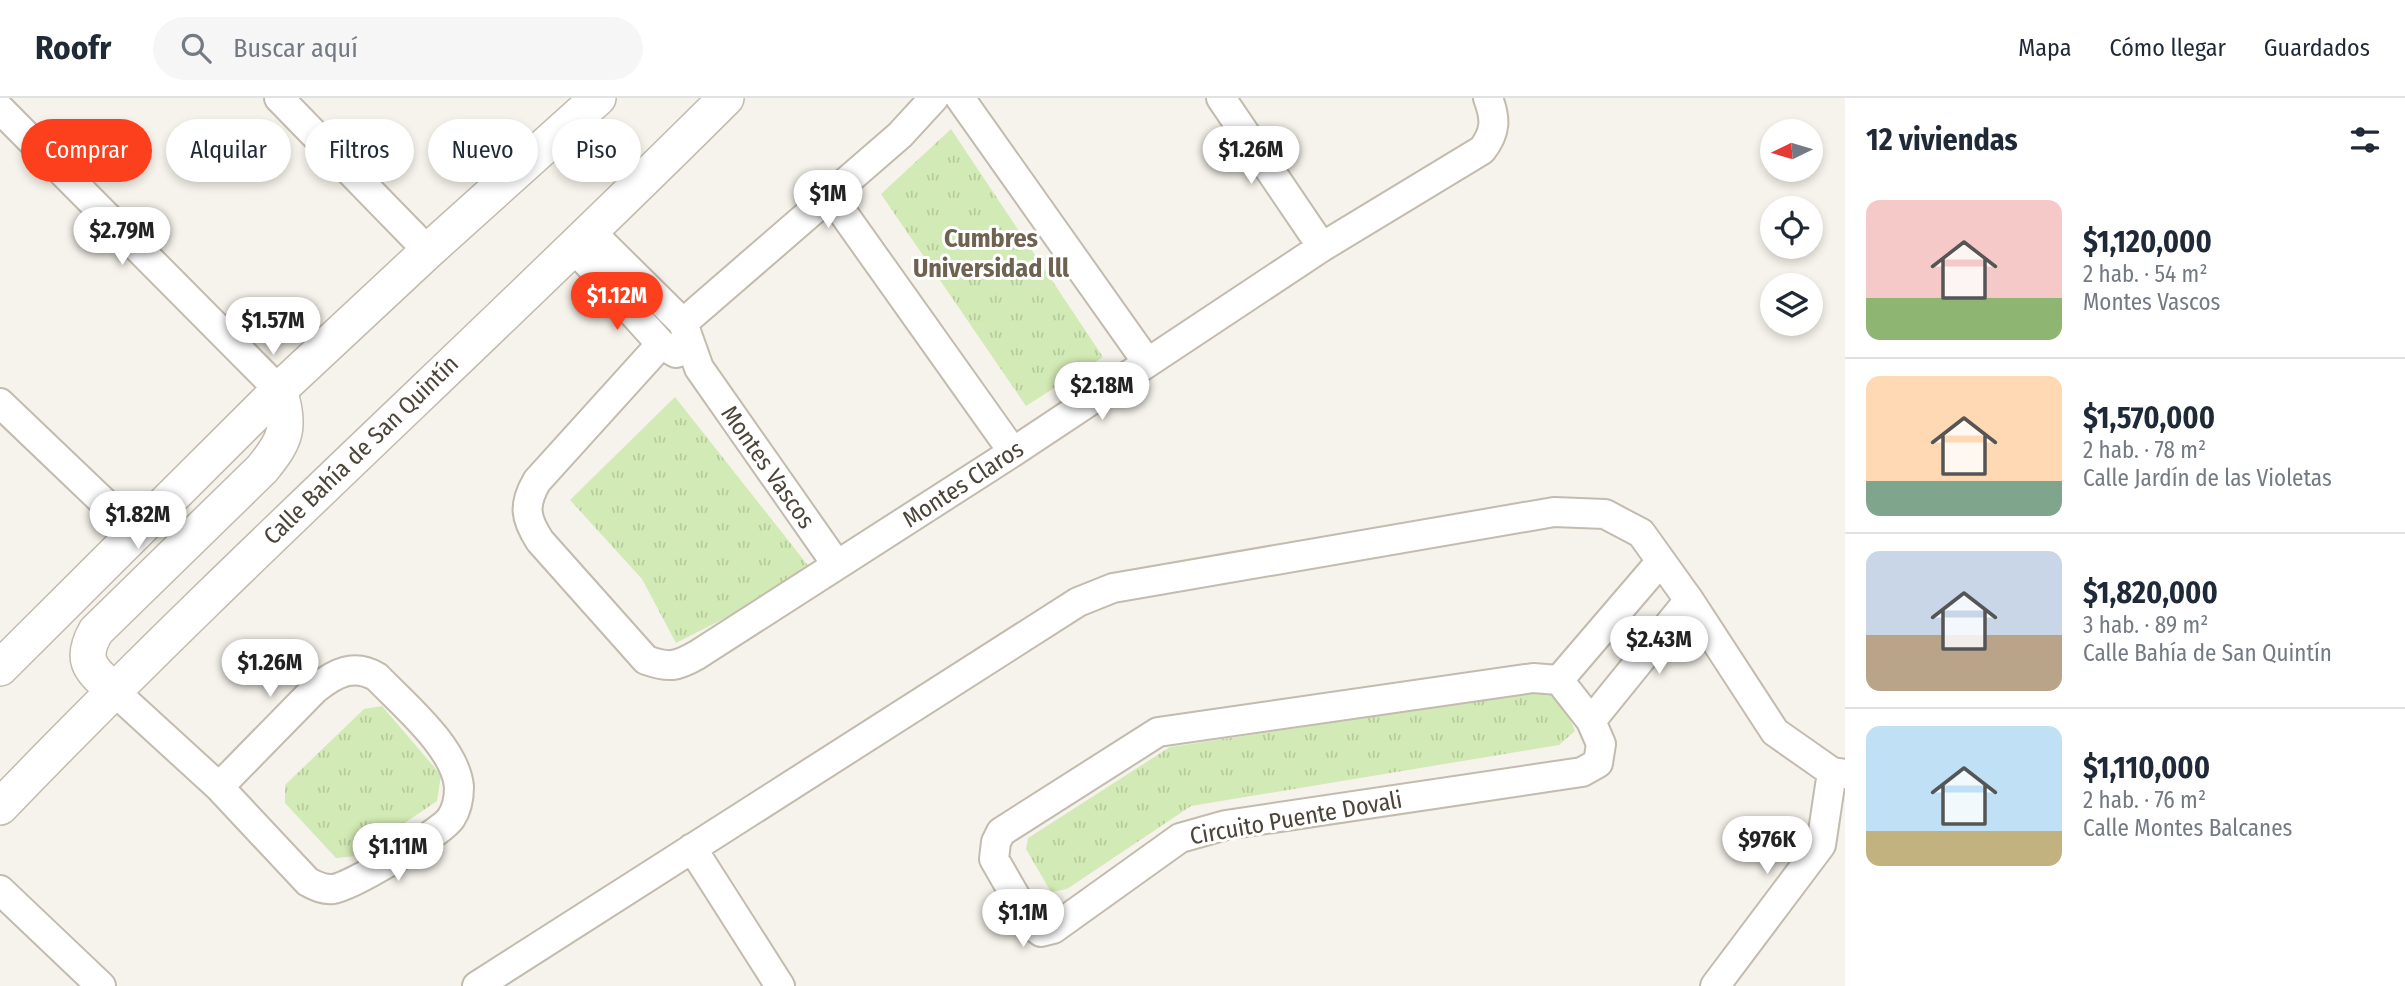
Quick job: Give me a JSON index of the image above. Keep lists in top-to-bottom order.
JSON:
{
  "streets": {
    "street": [
      "Calle Bahía de San Quintín",
      "Montes Vascos",
      "Montes Claros",
      "Circuito Puente Dovali"
    ]
  },
  "crossings": [
    ["Calle Bahía de San Quintín", "Montes Vascos"],
    ["Montes Vascos", "Montes Claros"]
  ],
  "districts": ["Cumbres Universidad lll"],
  "north": "left",
  "page": {
    "header": "Roofr",
    "search": "Buscar aquí",
    "nav": ["Mapa", "Cómo llegar", "Guardados"],
    "heading": "12 viviendas",
    "chip": [
      "Comprar",
      "Alquilar",
      "Filtros",
      "Nuevo",
      "Piso"
    ],
    "price": [
      "$1.26M",
      "$1M",
      "$2.79M",
      "$1.12M",
      "$1.57M",
      "$2.18M",
      "$1.82M",
      "$2.43M",
      "$1.26M",
      "$976K",
      "$1.11M",
      "$1.1M"
    ],
    "list": [
      {
        "name": "$1,120,000",
        "note": "2 hab. · 54 m² · Montes Vascos"
      },
      {
        "name": "$1,570,000",
        "note": "2 hab. · 78 m² · Calle Jardín de las Violetas"
      },
      {
        "name": "$1,820,000",
        "note": "3 hab. · 89 m² · Calle Bahía de San Quintín"
      },
      {
        "name": "$1,110,000",
        "note": "2 hab. · 76 m² · Calle Montes Balcanes"
      }
    ]
  }
}
